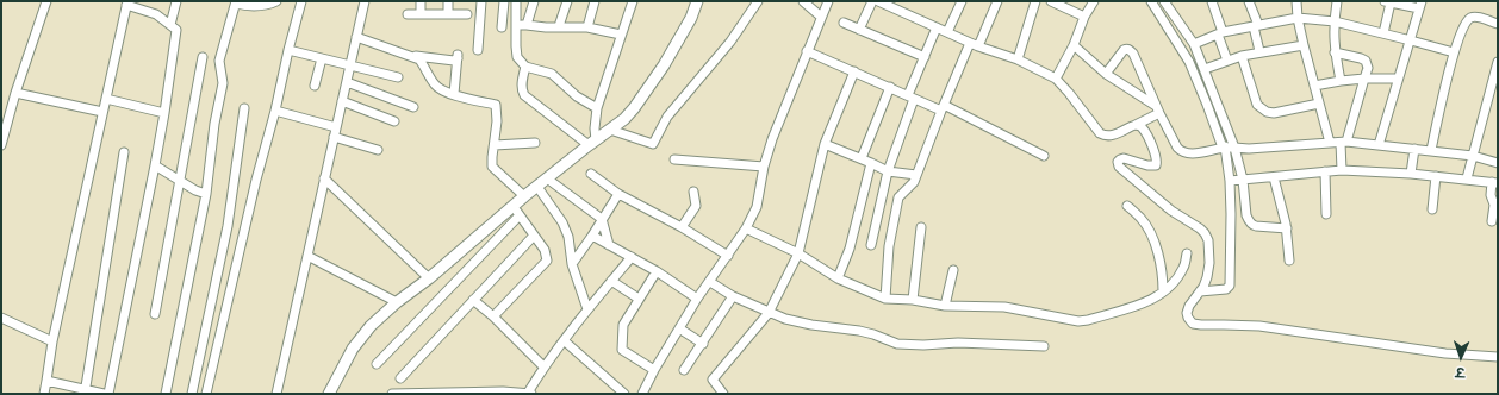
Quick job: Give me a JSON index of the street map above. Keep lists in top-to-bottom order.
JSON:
{
  "north": "bottom"
}
